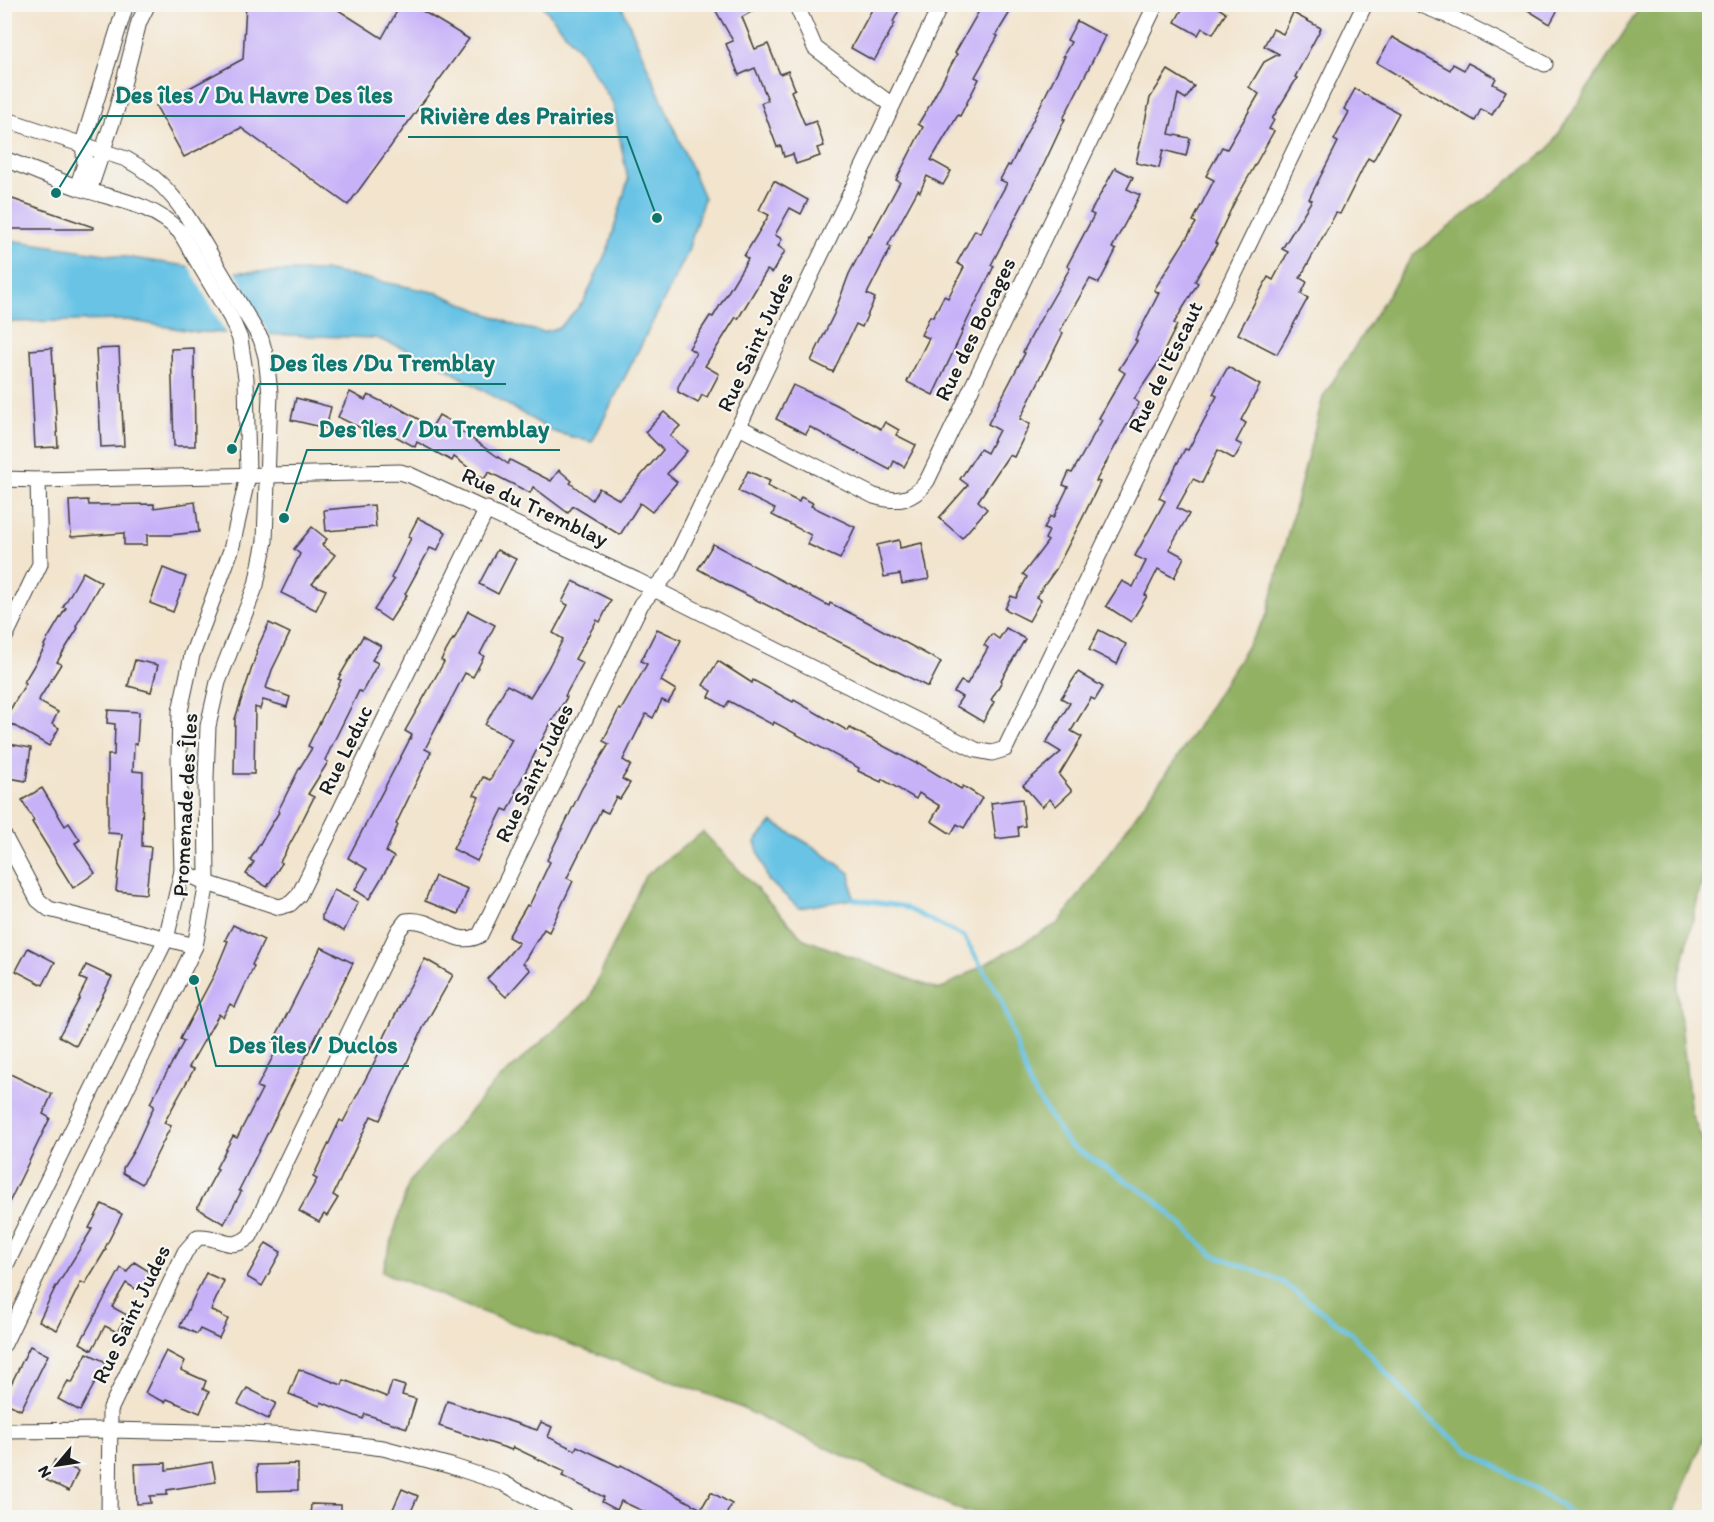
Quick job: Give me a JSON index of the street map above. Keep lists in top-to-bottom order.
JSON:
{
  "streets": {
    "street": [
      "Rue des Bocages",
      "Rue Saint Judes",
      "Rue de l'Escaut",
      "Rue du Tremblay",
      "Rue Leduc",
      "Promenade des Îles"
    ]
  },
  "crossings": [
    ["Rue des Bocages", "Rue Saint Judes"],
    ["Rue Saint Judes", "Rue du Tremblay"],
    ["Rue de l'Escaut", "Rue du Tremblay"],
    ["Rue du Tremblay", "Rue Leduc"],
    ["Rue du Tremblay", "Promenade des Îles"],
    ["Rue Leduc", "Promenade des Îles"]
  ],
  "places": [
    "Des îles / Du Havre Des îles",
    "Rivière des Prairies",
    "Des îles /Du Tremblay",
    "Des îles / Du Tremblay",
    "Des îles / Duclos"
  ],
  "north": "bottom left"
}
